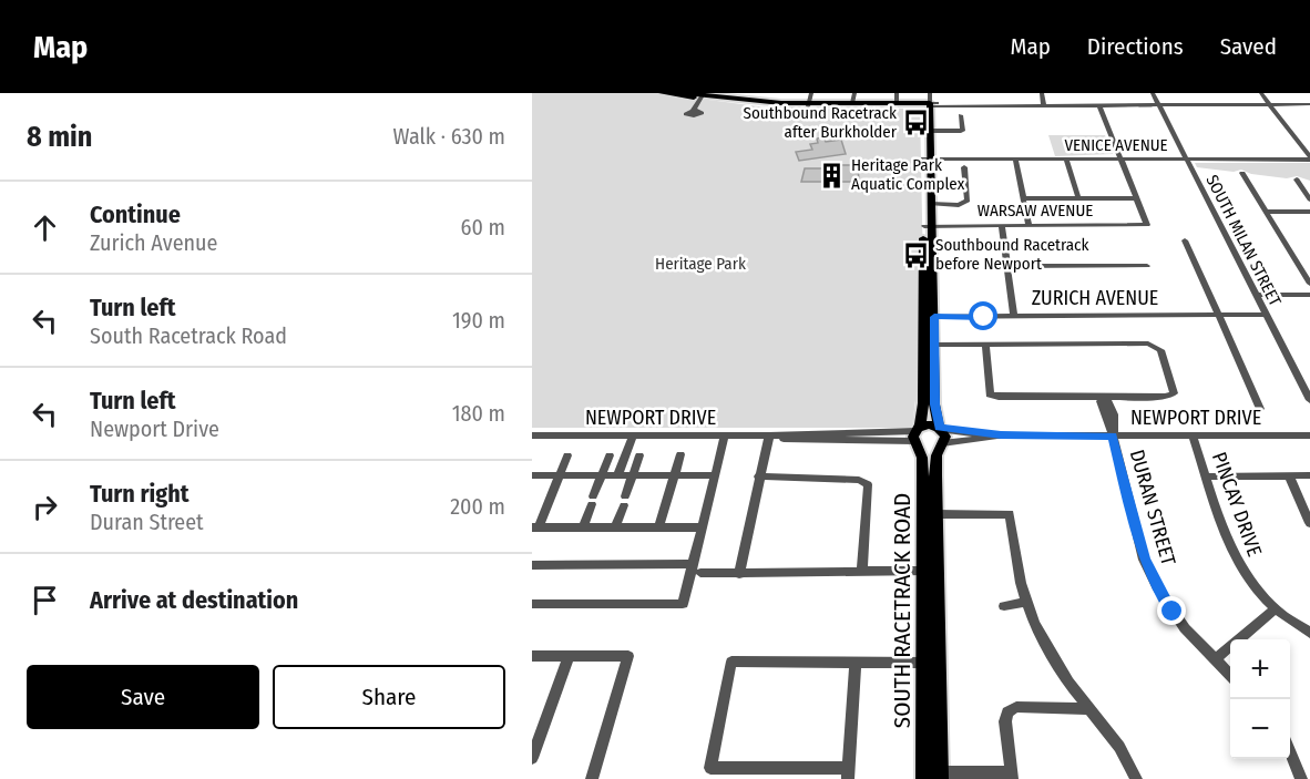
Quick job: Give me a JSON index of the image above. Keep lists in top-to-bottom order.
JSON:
{
  "streets": {
    "main road": ["SOUTH RACETRACK ROAD"],
    "street": [
      "VENICE AVENUE",
      "WARSAW AVENUE",
      "SOUTH MILAN STREET",
      "ZURICH AVENUE",
      "NEWPORT DRIVE",
      "PINCAY DRIVE",
      "DURAN STREET"
    ]
  },
  "crossings": [
    ["VENICE AVENUE", "SOUTH MILAN STREET"],
    ["VENICE AVENUE", "SOUTH RACETRACK ROAD"],
    ["WARSAW AVENUE", "SOUTH RACETRACK ROAD"],
    ["SOUTH MILAN STREET", "ZURICH AVENUE"],
    ["ZURICH AVENUE", "SOUTH RACETRACK ROAD"],
    ["NEWPORT DRIVE", "PINCAY DRIVE"],
    ["NEWPORT DRIVE", "DURAN STREET"],
    ["NEWPORT DRIVE", "SOUTH RACETRACK ROAD"]
  ],
  "parks": ["Heritage Park"],
  "places": {
    "bus stop": ["Southbound Racetrack after Burkholder", "Southbound Racetrack before Newport"],
    "building": ["Heritage Park Aquatic Complex"]
  },
  "page": {
    "header": "Map",
    "nav": ["Map", "Directions", "Saved"],
    "heading": ["8 min", "Walk · 630 m"],
    "list": [
      ["Continue", "Zurich Avenue", "60 m"],
      ["Turn left", "South Racetrack Road", "190 m"],
      ["Turn left", "Newport Drive", "180 m"],
      ["Turn right", "Duran Street", "200 m"],
      "Arrive at destination"
    ],
    "map_buttons": ["+", "−"],
    "buttons": ["Save", "Share"]
  }
}
